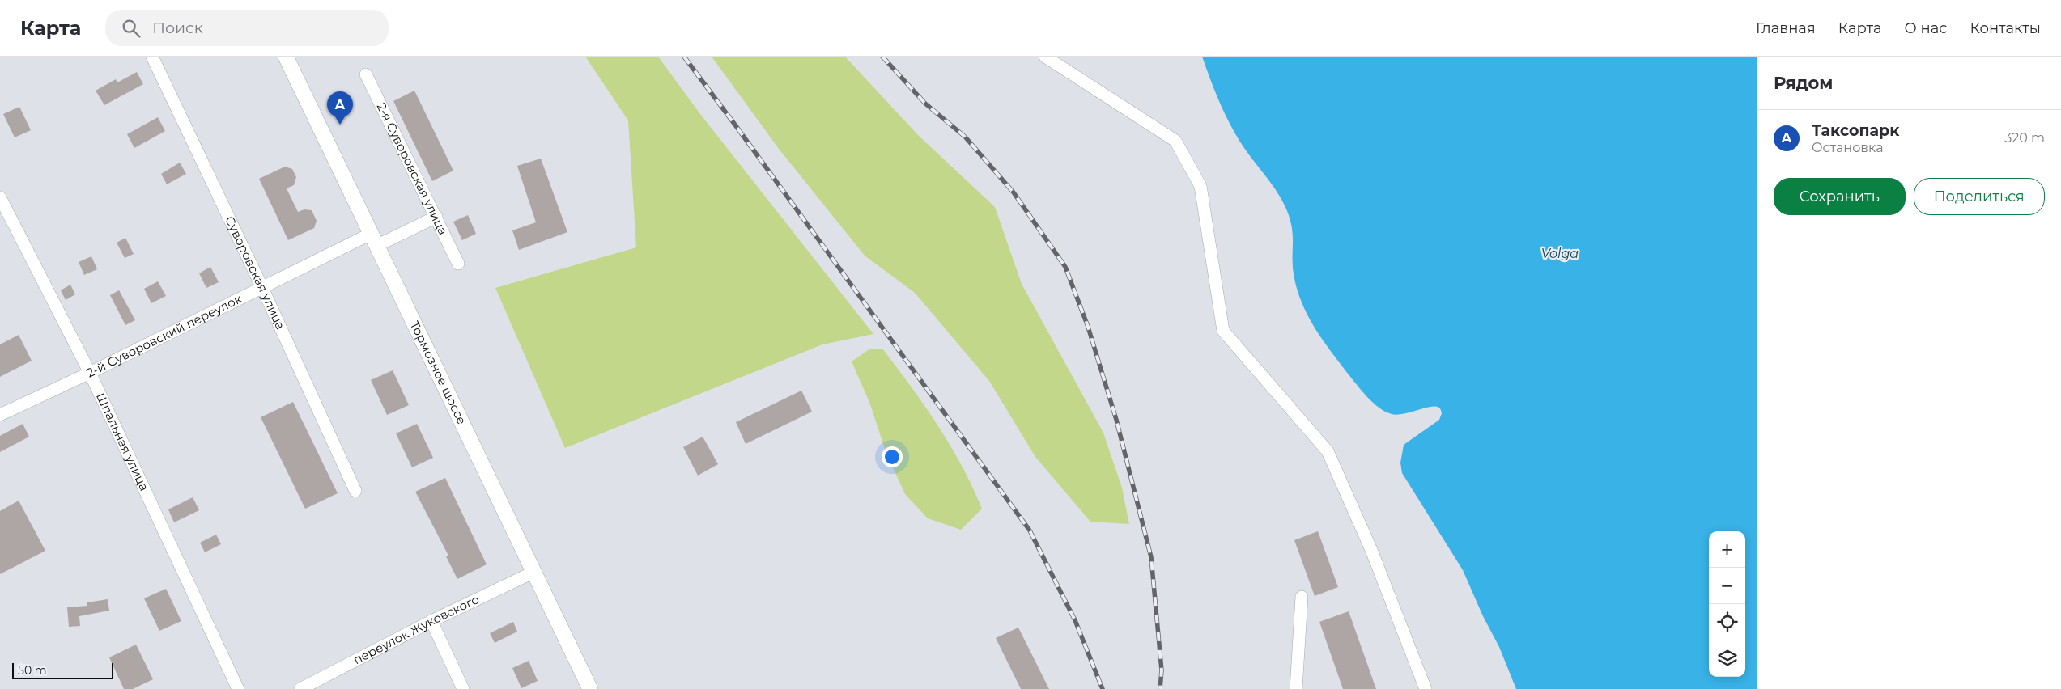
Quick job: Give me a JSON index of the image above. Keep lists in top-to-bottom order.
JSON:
{
  "streets": {
    "street": [
      "2-я Суворовская улица",
      "Суворовская улица",
      "2-й Суворовский переулок",
      "Тормозное шоссе",
      "Шпальная улица",
      "переулок Жуковского"
    ]
  },
  "crossings": [
    ["2-я Суворовская улица", "2-й Суворовский переулок"],
    ["Суворовская улица", "2-й Суворовский переулок"],
    ["2-й Суворовский переулок", "Тормозное шоссе"],
    ["2-й Суворовский переулок", "Шпальная улица"],
    ["Тормозное шоссе", "переулок Жуковского"]
  ],
  "water": ["Volga"],
  "scale_bar": "50 m",
  "page": {
    "header": "Карта",
    "search": "Поиск",
    "nav": [
      "Главная",
      "Карта",
      "О нас",
      "Контакты"
    ],
    "heading": "Рядом",
    "pins": "A",
    "list": [
      {
        "mark": "A",
        "name": "Таксопарк",
        "note": "Остановка",
        "value": "320 m"
      }
    ],
    "buttons": ["Сохранить", "Поделиться"],
    "map_buttons": ["+", "−"],
    "scale": "50 m"
  }
}
